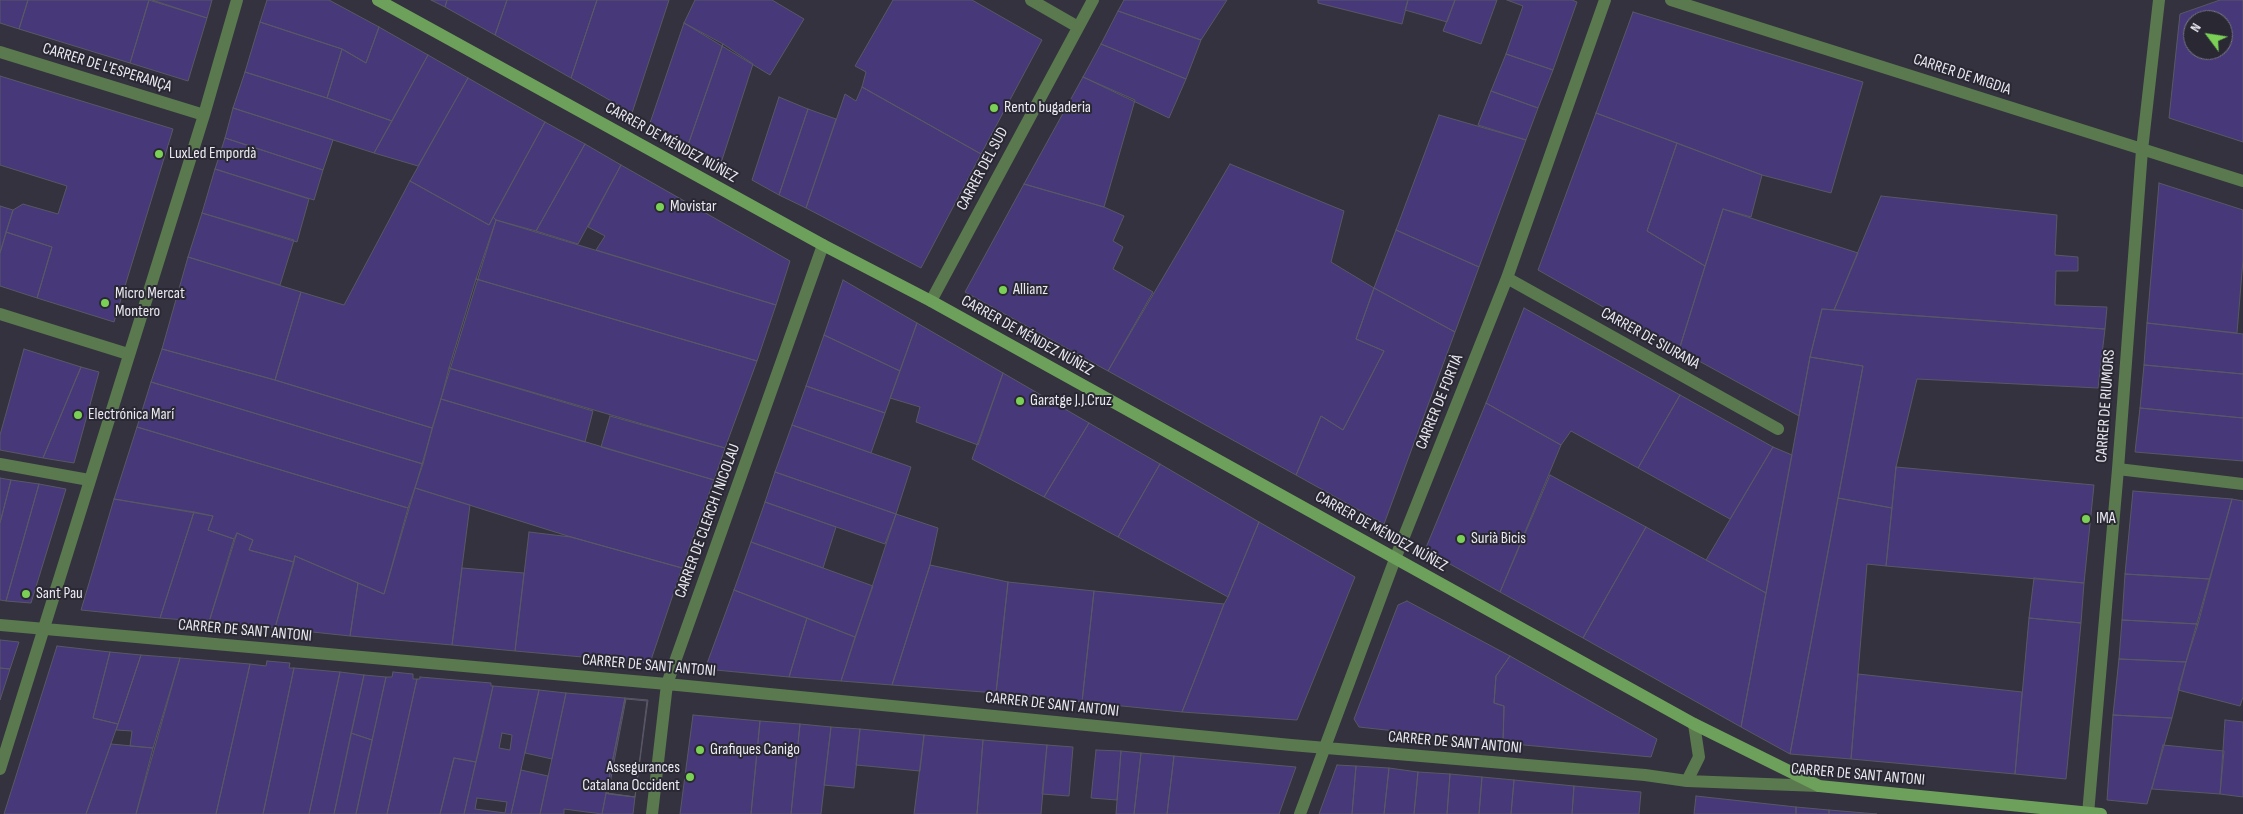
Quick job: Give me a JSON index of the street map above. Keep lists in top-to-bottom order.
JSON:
{
  "streets": {
    "street": [
      "CARRER DE L'ESPERANÇA",
      "CARRER DE MIGDIA",
      "CARRER DE MÉNDEZ NÚÑEZ",
      "CARRER DEL SUD",
      "CARRER DE SIURANA",
      "CARRER DE FORTIÀ",
      "CARRER DE RIUMORS",
      "CARRER DE CLERCH I NICOLAU",
      "CARRER DE SANT ANTONI"
    ]
  },
  "crossings": [
    ["CARRER DE MIGDIA", "CARRER DE RIUMORS"],
    ["CARRER DE MÉNDEZ NÚÑEZ", "CARRER DEL SUD"],
    ["CARRER DE MÉNDEZ NÚÑEZ", "CARRER DE FORTIÀ"],
    ["CARRER DE MÉNDEZ NÚÑEZ", "CARRER DE CLERCH I NICOLAU"],
    ["CARRER DE MÉNDEZ NÚÑEZ", "CARRER DE SANT ANTONI"],
    ["CARRER DE SIURANA", "CARRER DE FORTIÀ"],
    ["CARRER DE FORTIÀ", "CARRER DE SANT ANTONI"],
    ["CARRER DE RIUMORS", "CARRER DE SANT ANTONI"],
    ["CARRER DE CLERCH I NICOLAU", "CARRER DE SANT ANTONI"]
  ],
  "places": [
    "Rento bugaderia",
    "LuxLed Empordà",
    "Movistar",
    "Allianz",
    "Micro Mercat Montero",
    "Garatge J.J.Cruz",
    "Electrónica Marí",
    "IMA",
    "Surià Bicis",
    "Sant Pau",
    "Grafiques Canigo",
    "Assegurances Catalana Occident"
  ],
  "north": "top left"
}
